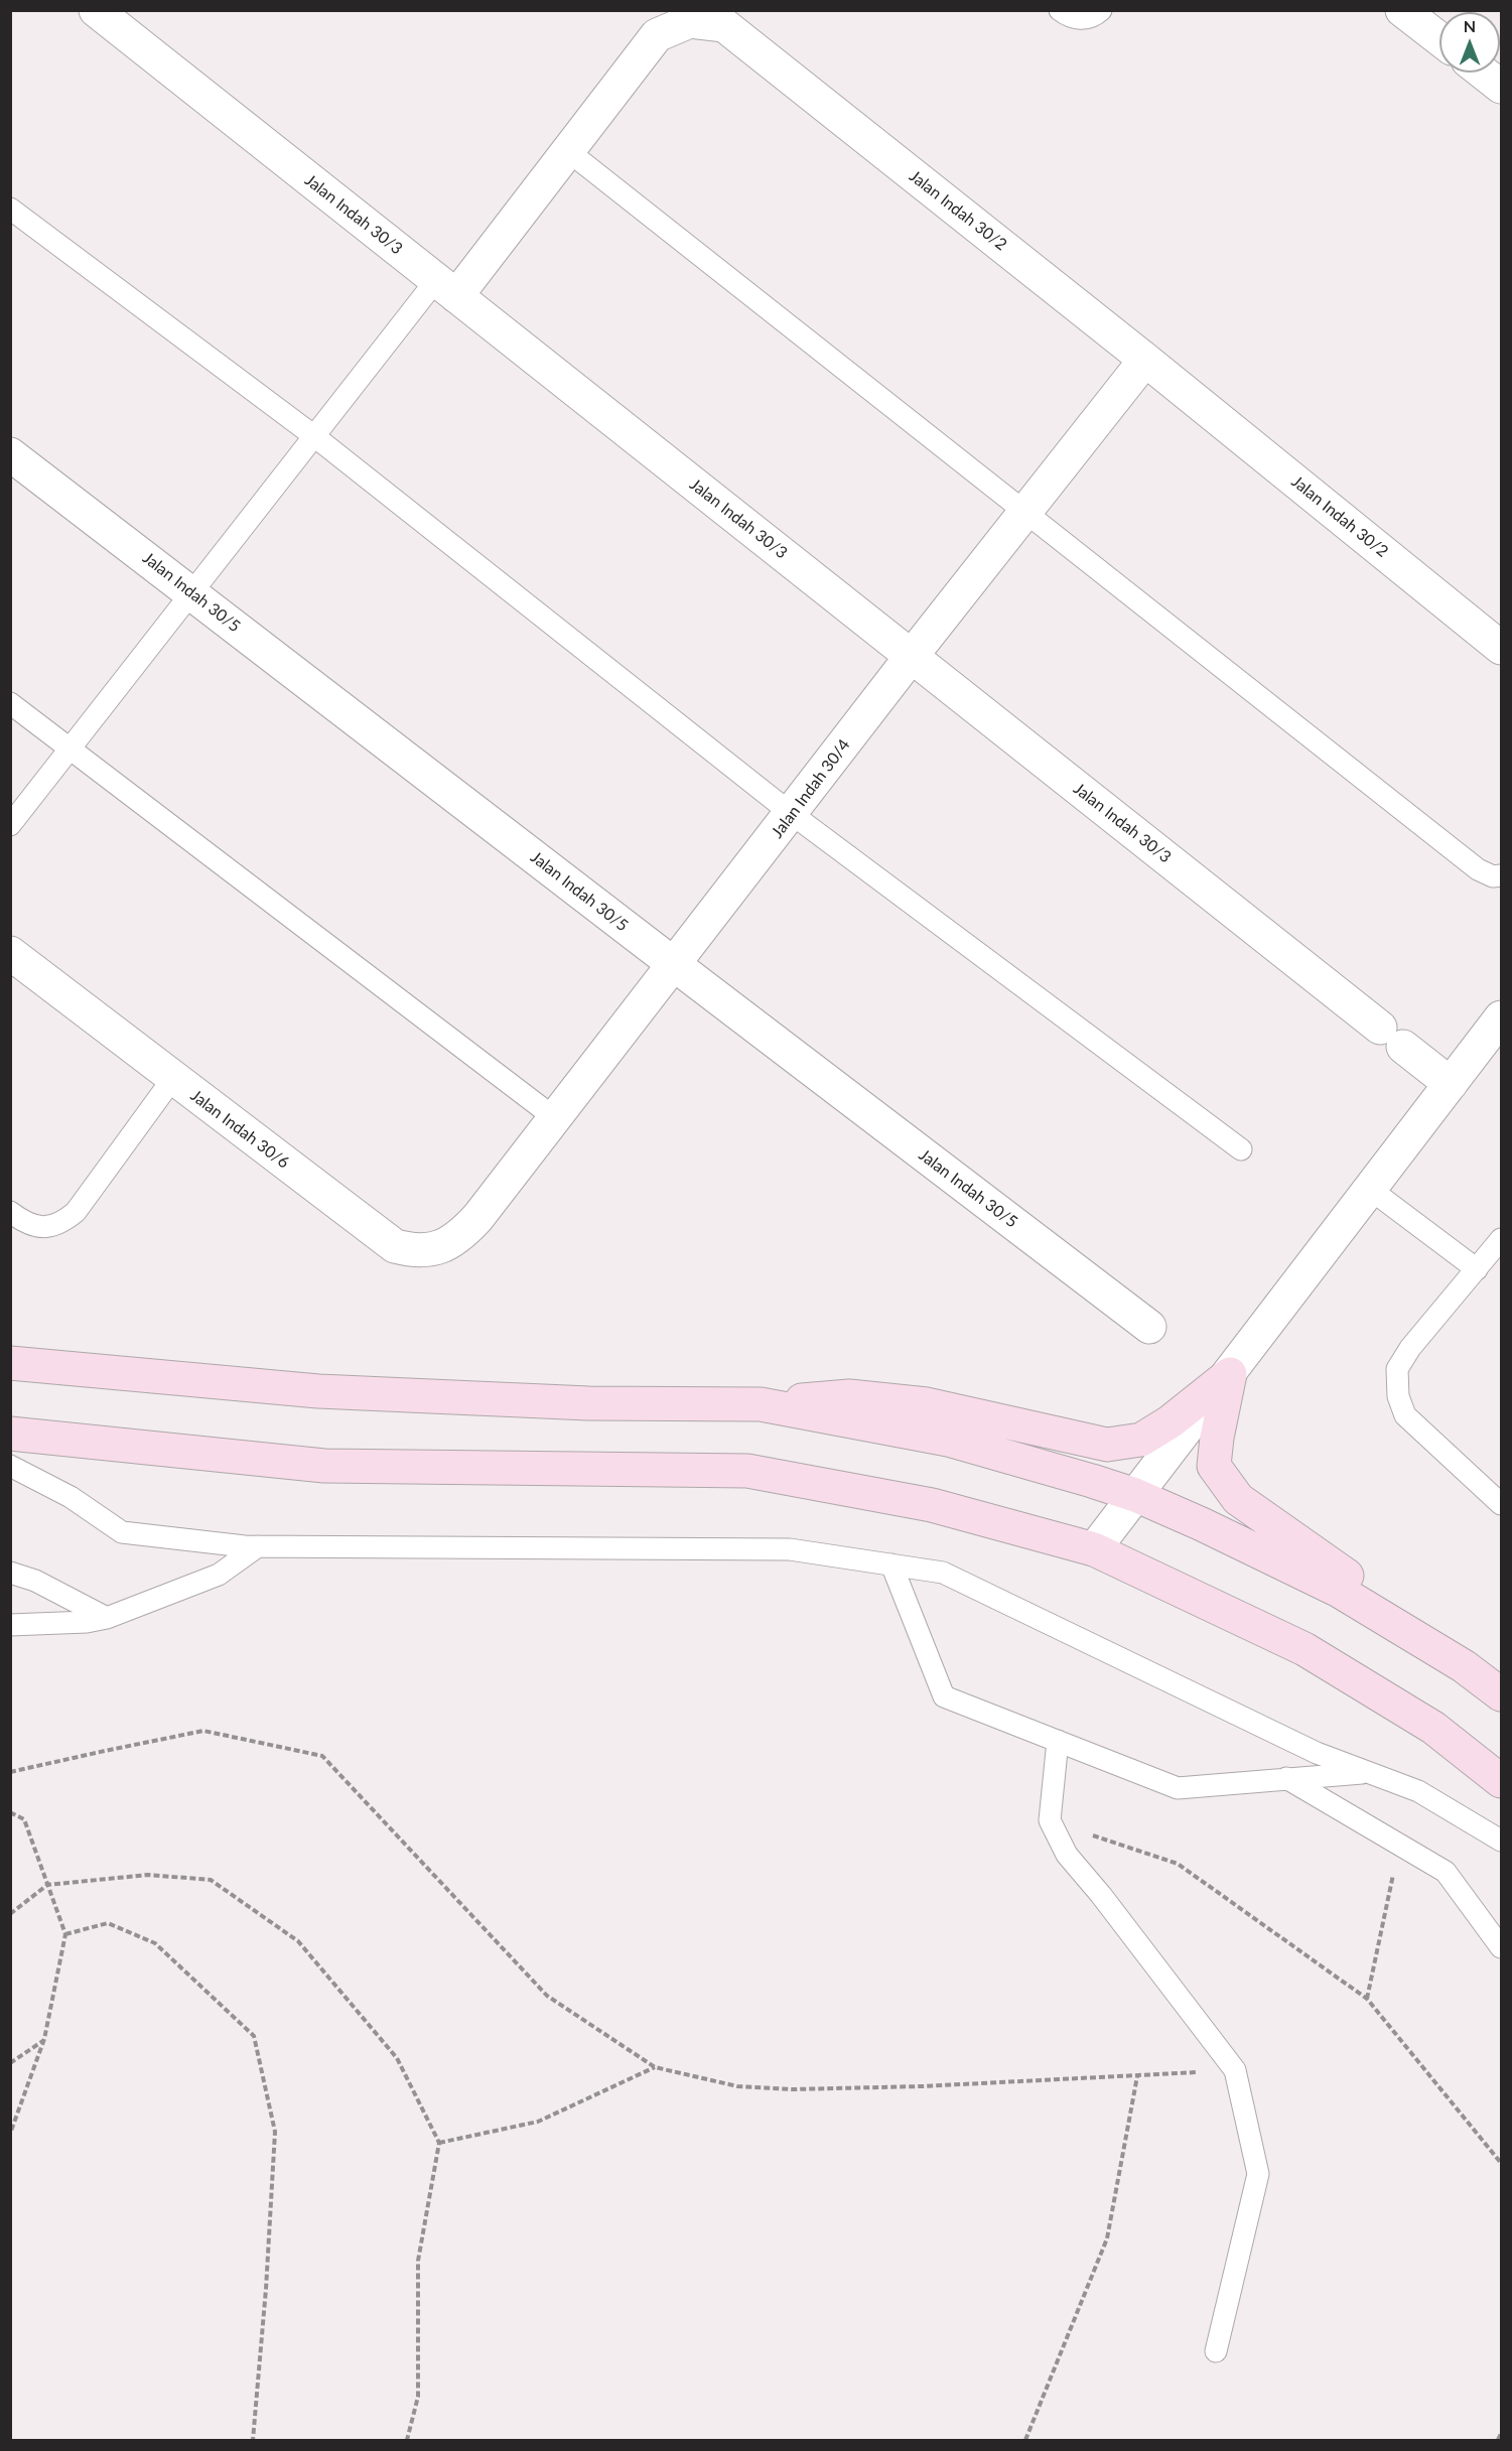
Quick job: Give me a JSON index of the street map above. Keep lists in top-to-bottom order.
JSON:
{
  "streets": {
    "street": [
      "Jalan Indah 30/2",
      "Jalan Indah 30/3",
      "Jalan Indah 30/5",
      "Jalan Indah 30/4",
      "Jalan Indah 30/6"
    ]
  },
  "crossings": [
    ["Jalan Indah 30/2", "Jalan Indah 30/3"],
    ["Jalan Indah 30/2", "Jalan Indah 30/4"],
    ["Jalan Indah 30/3", "Jalan Indah 30/4"],
    ["Jalan Indah 30/5", "Jalan Indah 30/4"],
    ["Jalan Indah 30/4", "Jalan Indah 30/6"]
  ],
  "north": "top"
}
